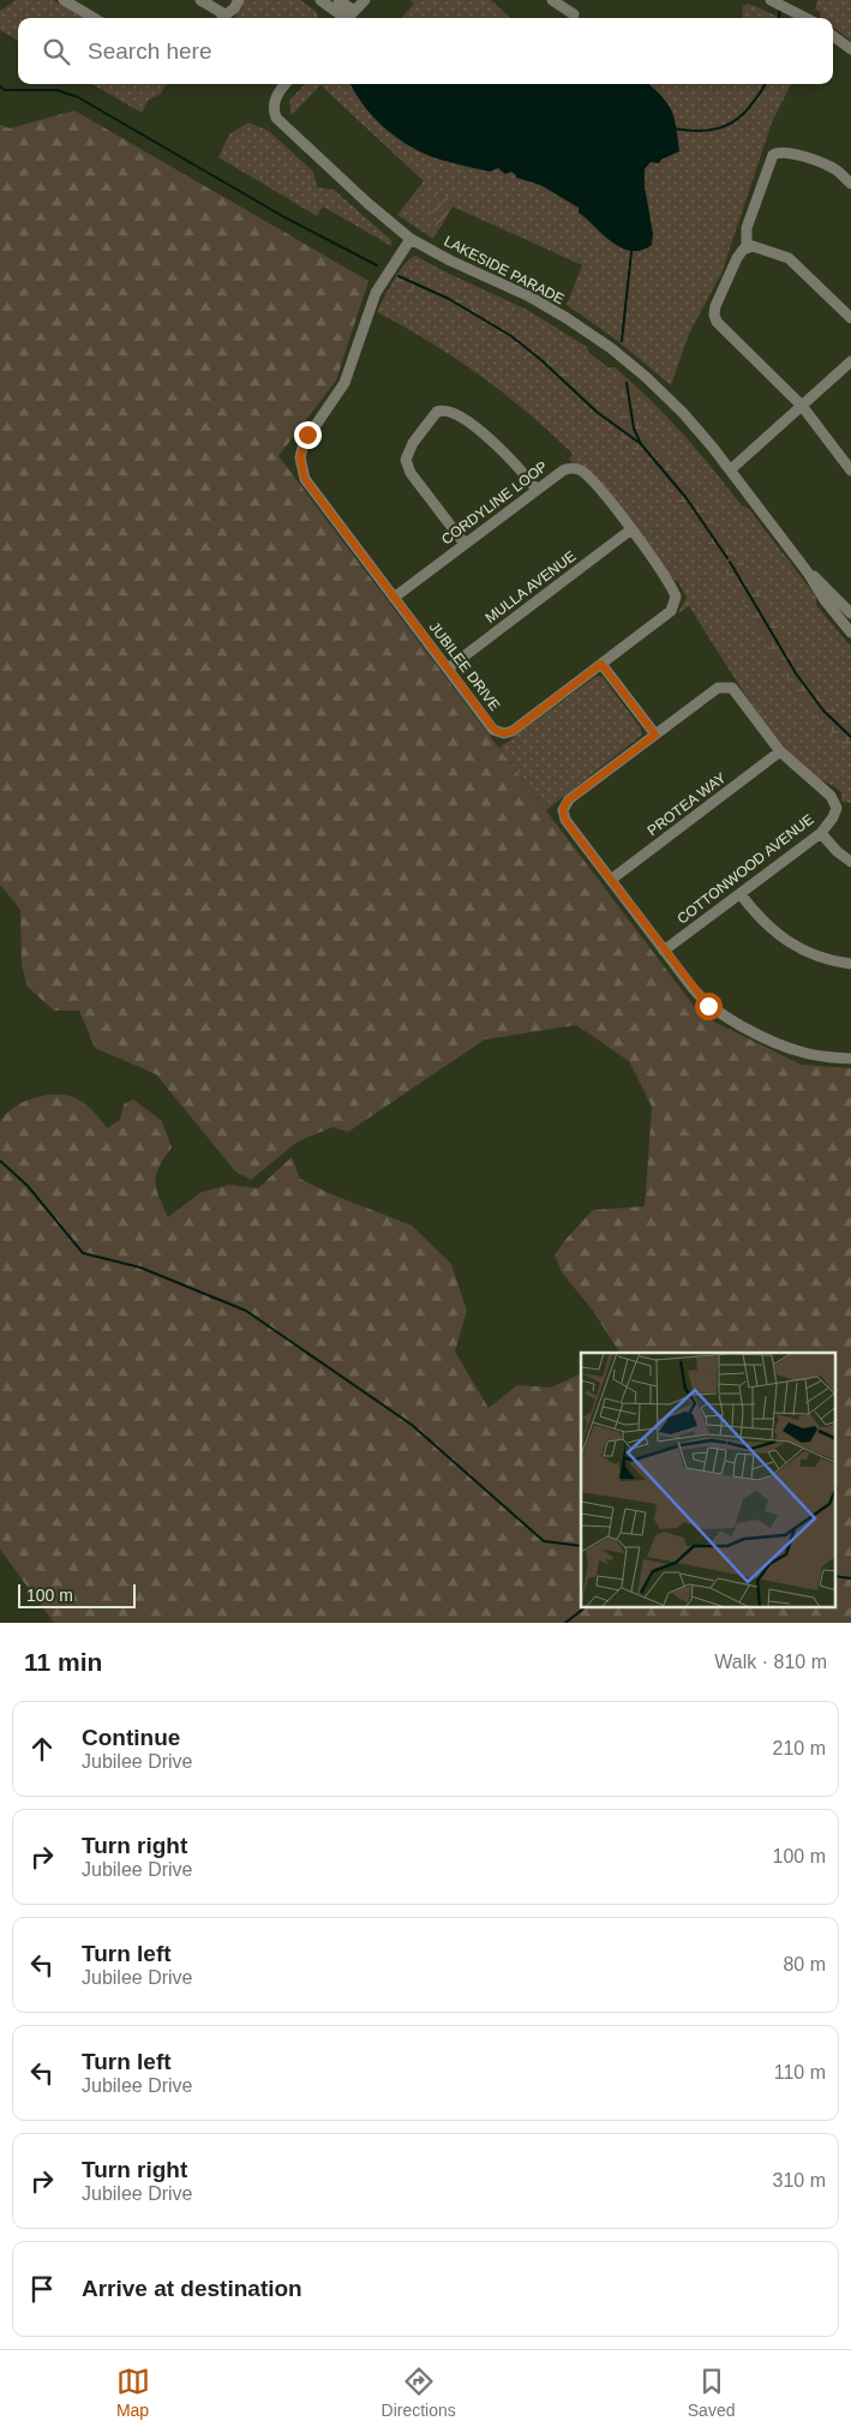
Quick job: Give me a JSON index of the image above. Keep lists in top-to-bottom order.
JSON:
{
  "streets": {
    "street": [
      "LAKESIDE PARADE",
      "CORDYLINE LOOP",
      "MULLA AVENUE",
      "JUBILEE DRIVE",
      "PROTEA WAY",
      "COTTONWOOD AVENUE"
    ]
  },
  "crossings": [
    ["LAKESIDE PARADE", "JUBILEE DRIVE"],
    ["CORDYLINE LOOP", "MULLA AVENUE"],
    ["CORDYLINE LOOP", "JUBILEE DRIVE"],
    ["MULLA AVENUE", "JUBILEE DRIVE"],
    ["PROTEA WAY", "COTTONWOOD AVENUE"]
  ],
  "scale_bar": "100 m",
  "page": {
    "search": "Search here",
    "scale": "100 m",
    "heading": ["11 min", "Walk · 810 m"],
    "list": [
      ["Continue", "Jubilee Drive", "210 m"],
      ["Turn right", "Jubilee Drive", "100 m"],
      ["Turn left", "Jubilee Drive", "80 m"],
      ["Turn left", "Jubilee Drive", "110 m"],
      ["Turn right", "Jubilee Drive", "310 m"],
      "Arrive at destination"
    ],
    "nav": ["Map", "Directions", "Saved"]
  }
}
